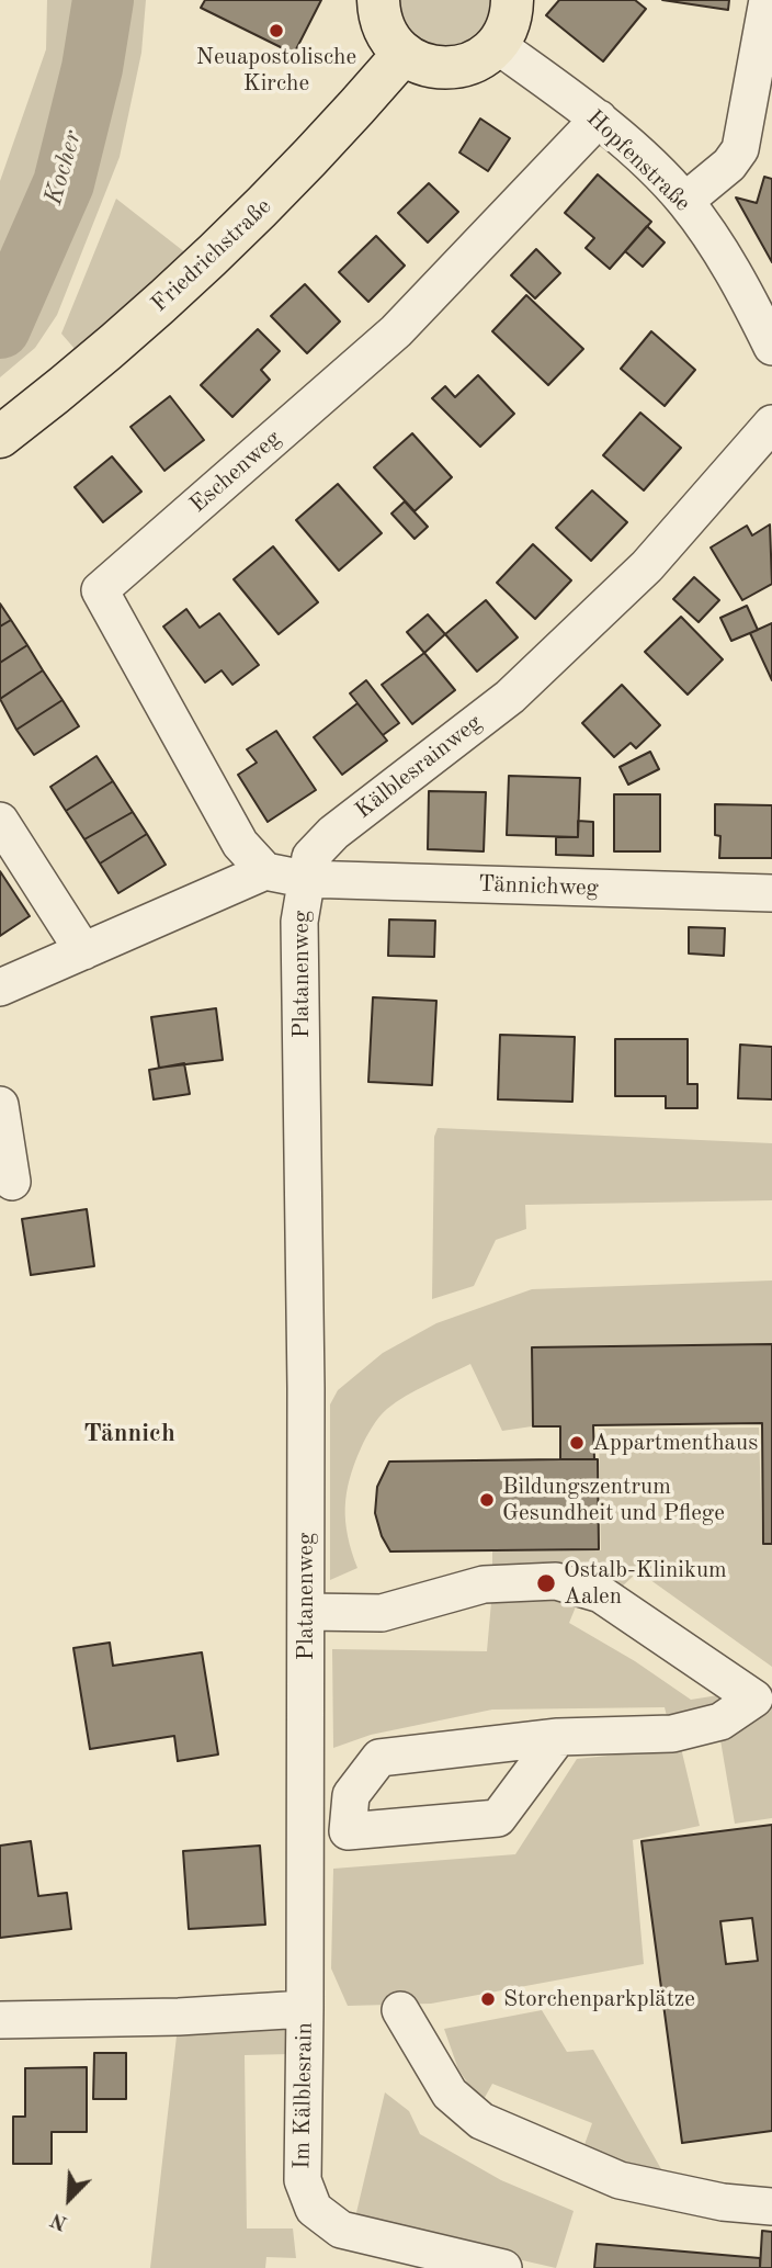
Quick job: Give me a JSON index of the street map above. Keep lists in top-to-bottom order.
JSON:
{
  "streets": {
    "main road": ["Friedrichstraße"],
    "street": [
      "Hopfenstraße",
      "Eschenweg",
      "Kälblesrainweg",
      "Tännichweg",
      "Platanenweg",
      "Im Kälblesrain"
    ]
  },
  "crossings": [
    ["Hopfenstraße", "Eschenweg"],
    ["Kälblesrainweg", "Tännichweg"],
    ["Kälblesrainweg", "Platanenweg"],
    ["Tännichweg", "Platanenweg"],
    ["Platanenweg", "Im Kälblesrain"]
  ],
  "districts": ["Tännich"],
  "water": ["Kocher"],
  "places": [
    "Neuapostolische Kirche",
    "Appartmenthaus",
    "Bildungszentrum Gesundheit und Pflege",
    "Ostalb-Klinikum Aalen",
    "Storchenparkplätze"
  ],
  "north": "bottom left"
}
